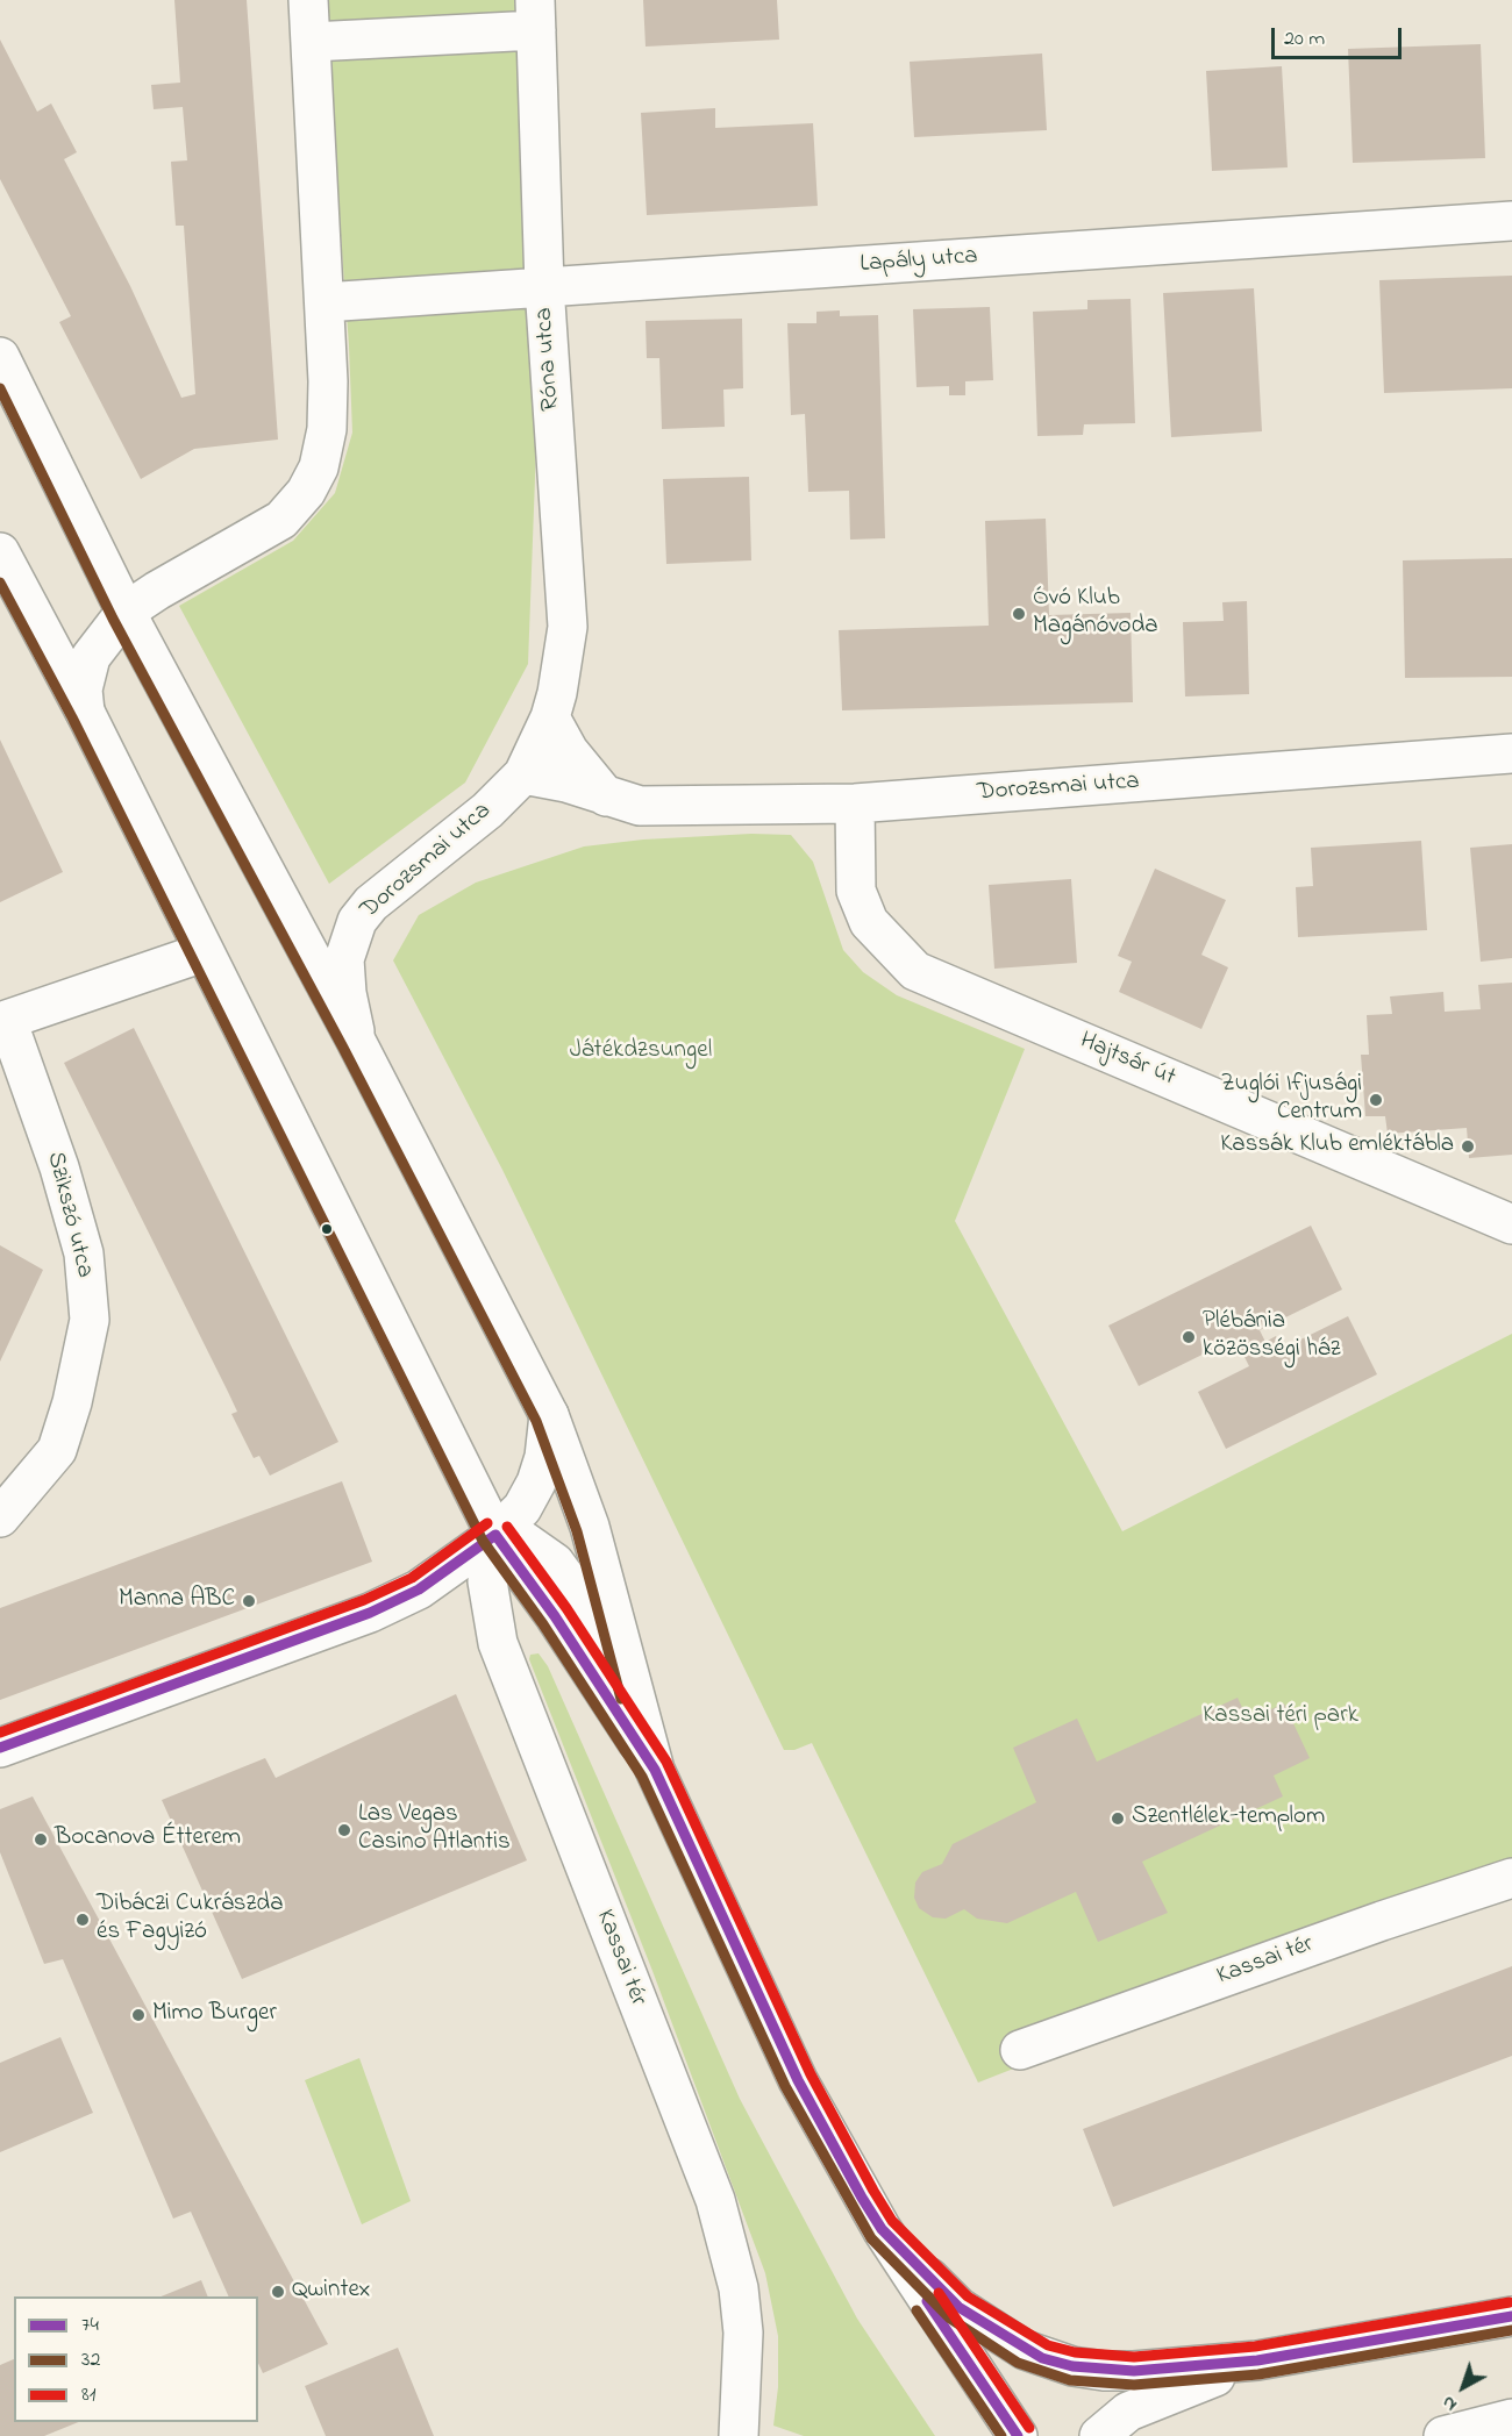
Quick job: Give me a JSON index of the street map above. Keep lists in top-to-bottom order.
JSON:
{
  "streets": {
    "street": [
      "Lapály utca",
      "Róna utca",
      "Dorozsmai utca",
      "Hajtsár út",
      "Szikszó utca",
      "Kassai tér"
    ]
  },
  "crossings": [
    ["Lapály utca", "Róna utca"],
    ["Róna utca", "Dorozsmai utca"],
    ["Dorozsmai utca", "Hajtsár út"]
  ],
  "parks": ["Játékdzsungel", "Kassai téri park"],
  "places": [
    "Óvó Klub Magánóvoda",
    "Zuglói Ifjusági Centrum",
    "Kassák Klub emléktábla",
    "Plébánia közösségi ház",
    "Manna ABC",
    "Szentlélek-templom",
    "Las Vegas Casino Atlantis",
    "Bocanova Étterem",
    "Dibáczi Cukrászda és Fagyizó",
    "Mimo Burger",
    "Qwintex"
  ],
  "lines": ["transit line 32", "transit line 81", "transit line 74"],
  "legend": ["74", "32", "81"],
  "scale_bar": "20 m",
  "north": "bottom left"
}
